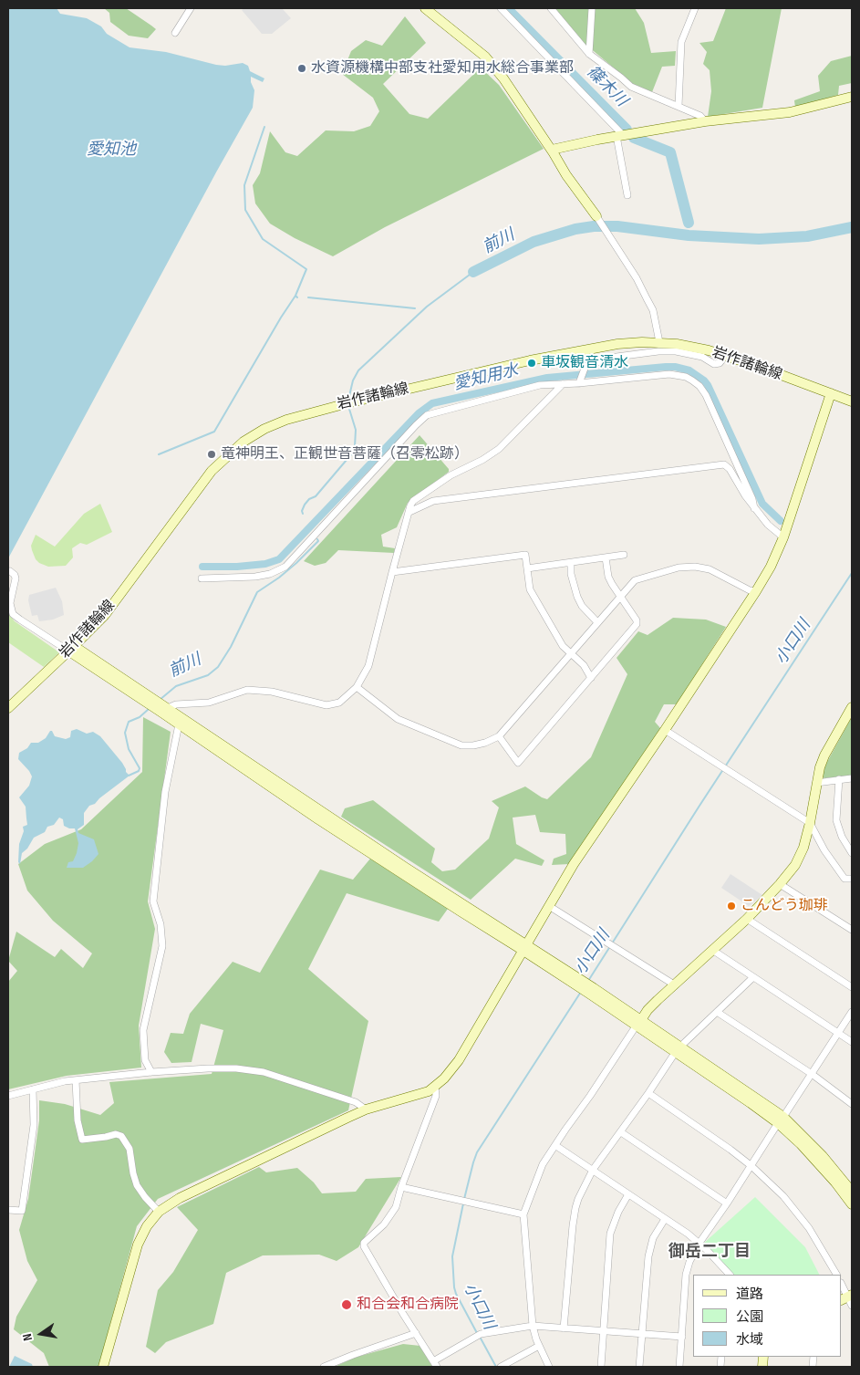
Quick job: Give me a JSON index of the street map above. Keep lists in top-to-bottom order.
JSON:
{
  "streets": {
    "street": ["岩作諸輪線"]
  },
  "districts": ["御岳二丁目"],
  "water": [
    "篠木川",
    "愛知池",
    "前川",
    "愛知用水",
    "小口川"
  ],
  "places": [
    "水資源機構中部支社愛知用水総合事業部",
    "車坂観音清水",
    "竜神明王、正観世音菩薩（召零松跡）",
    "こんどう珈琲",
    "和合会和合病院"
  ],
  "legend": ["道路", "公園", "水域"],
  "north": "left"
}
